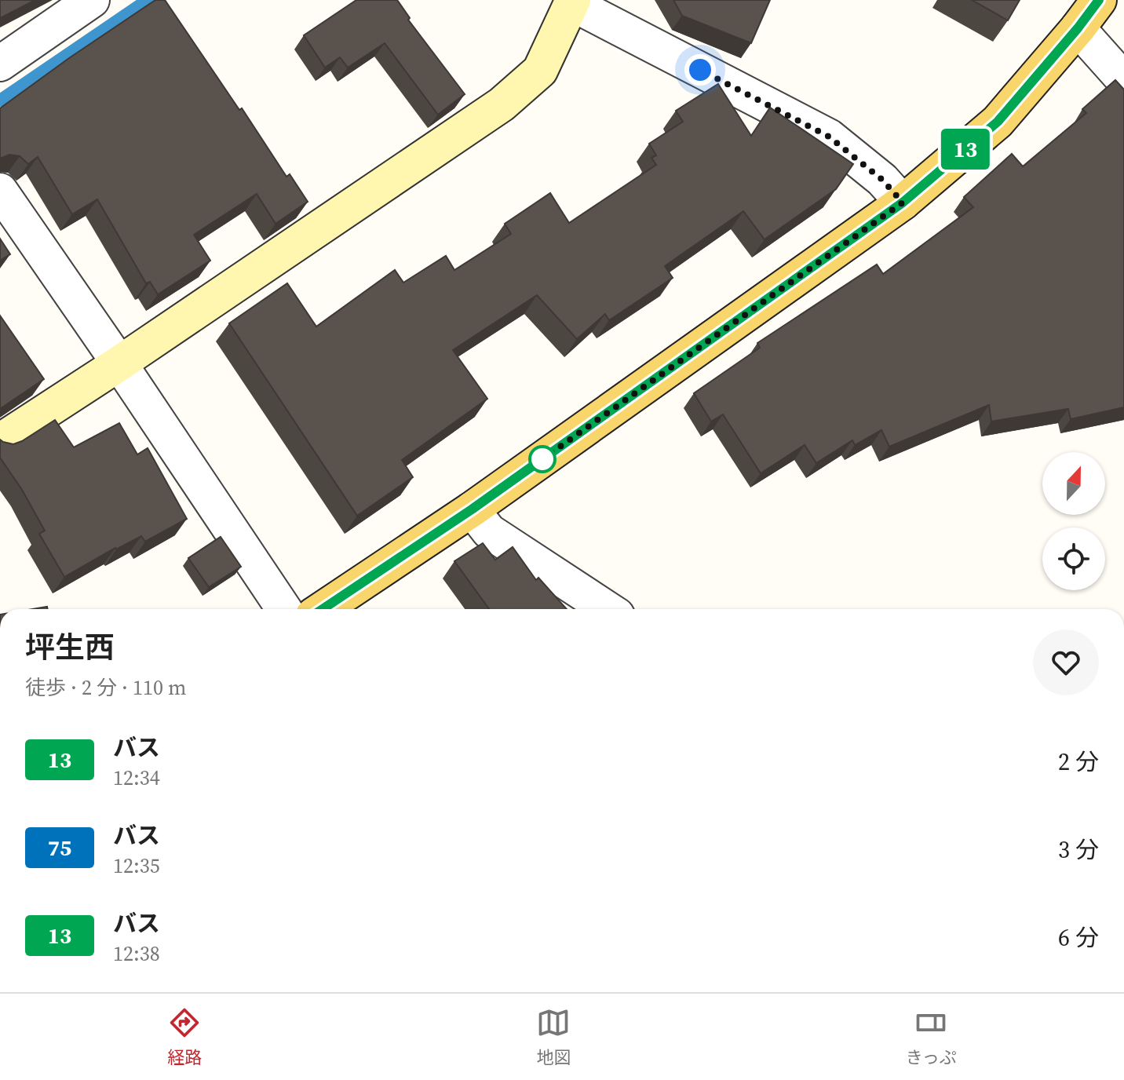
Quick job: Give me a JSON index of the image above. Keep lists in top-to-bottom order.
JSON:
{
  "lines": ["bus line 13"],
  "north": "top",
  "page": {
    "on_map": "13",
    "heading": ["坪生西", "徒歩 · 2 分 · 110 m"],
    "list": [
      {
        "mark": "13",
        "name": "バス",
        "note": "12:34",
        "value": "2 分"
      },
      {
        "mark": "75",
        "name": "バス",
        "note": "12:35",
        "value": "3 分"
      },
      {
        "mark": "13",
        "name": "バス",
        "note": "12:38",
        "value": "6 分"
      }
    ],
    "tabs": ["経路", "地図", "きっぷ"]
  }
}
